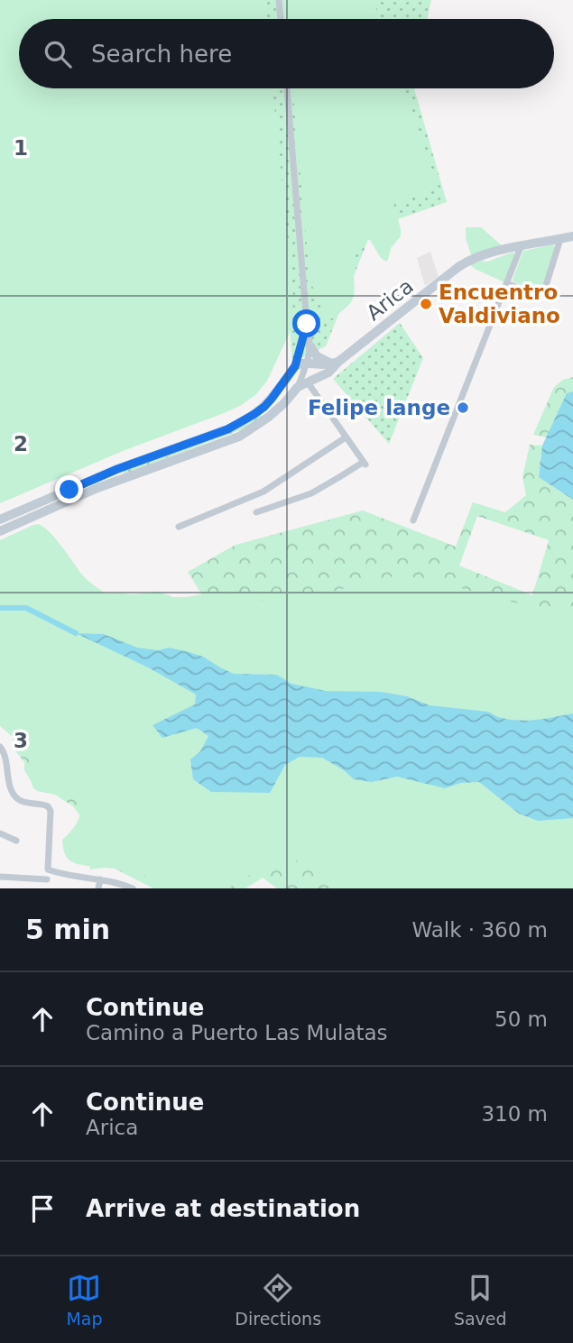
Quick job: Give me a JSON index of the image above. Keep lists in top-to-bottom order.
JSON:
{
  "streets": {
    "main road": ["Arica"]
  },
  "places": ["Encuentro Valdiviano", "Felipe lange"],
  "page": {
    "search": "Search here",
    "heading": ["5 min", "Walk · 360 m"],
    "list": [
      ["Continue", "Camino a Puerto Las Mulatas", "50 m"],
      ["Continue", "Arica", "310 m"],
      "Arrive at destination"
    ],
    "nav": ["Map", "Directions", "Saved"]
  },
  "grid": {
    "rows": ["1", "2", "3"]
  }
}
